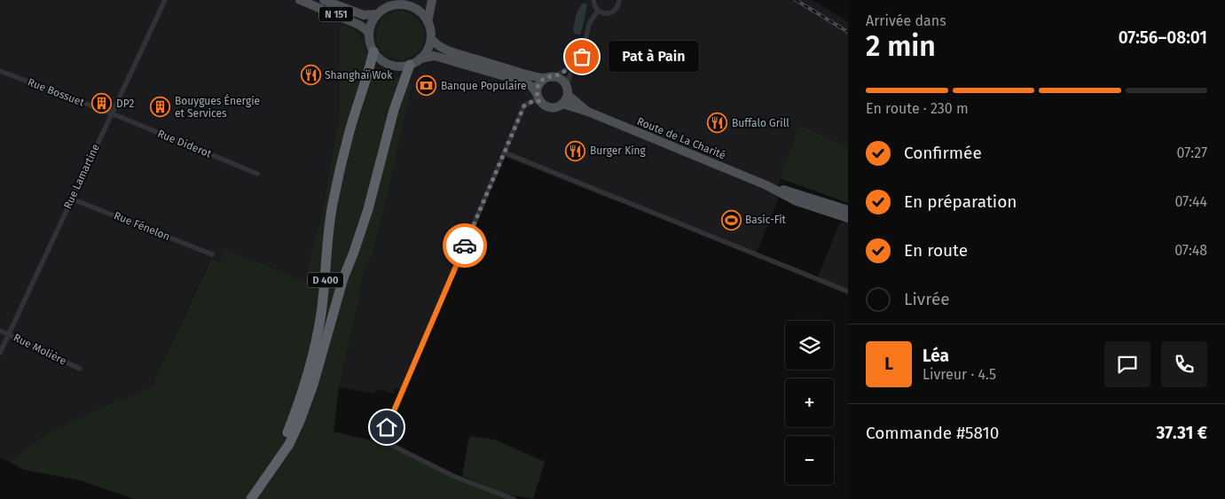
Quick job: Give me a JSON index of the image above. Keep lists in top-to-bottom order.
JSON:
{
  "streets": {
    "highway": ["D 400"],
    "main road": ["N 151", "Route de La Charité"],
    "street": [
      "Rue Bossuet",
      "Rue Diderot",
      "Rue Lamartine",
      "Rue Fénelon",
      "Rue Molière"
    ]
  },
  "crossings": [
    ["N 151", "D 400"],
    ["Rue Bossuet", "Rue Diderot"],
    ["Rue Bossuet", "Rue Lamartine"],
    ["Rue Diderot", "Rue Lamartine"],
    ["Rue Lamartine", "Rue Fénelon"],
    ["Rue Lamartine", "Rue Molière"]
  ],
  "places": {
    "other": ["Pat à Pain"],
    "restaurant": ["Shanghaï Wok", "Buffalo Grill", "Burger King"],
    "bank": ["Banque Populaire"],
    "building": ["DP2", "Bouygues Énergie et Services"],
    "sports": ["Basic-Fit"]
  },
  "page": {
    "heading": ["2 min", "Arrivée dans", "07:56–08:01"],
    "panel": [
      "Léa",
      "Livreur · 4.5",
      "Commande #5810",
      "37.31 €"
    ],
    "bubble": "Pat à Pain",
    "bar": "En route · 230 m",
    "list": [
      ["Confirmée", "07:27"],
      ["En préparation", "07:44"],
      ["En route", "07:48"],
      "Livrée"
    ],
    "map_buttons": ["+", "−"],
    "round": "L"
  }
}
